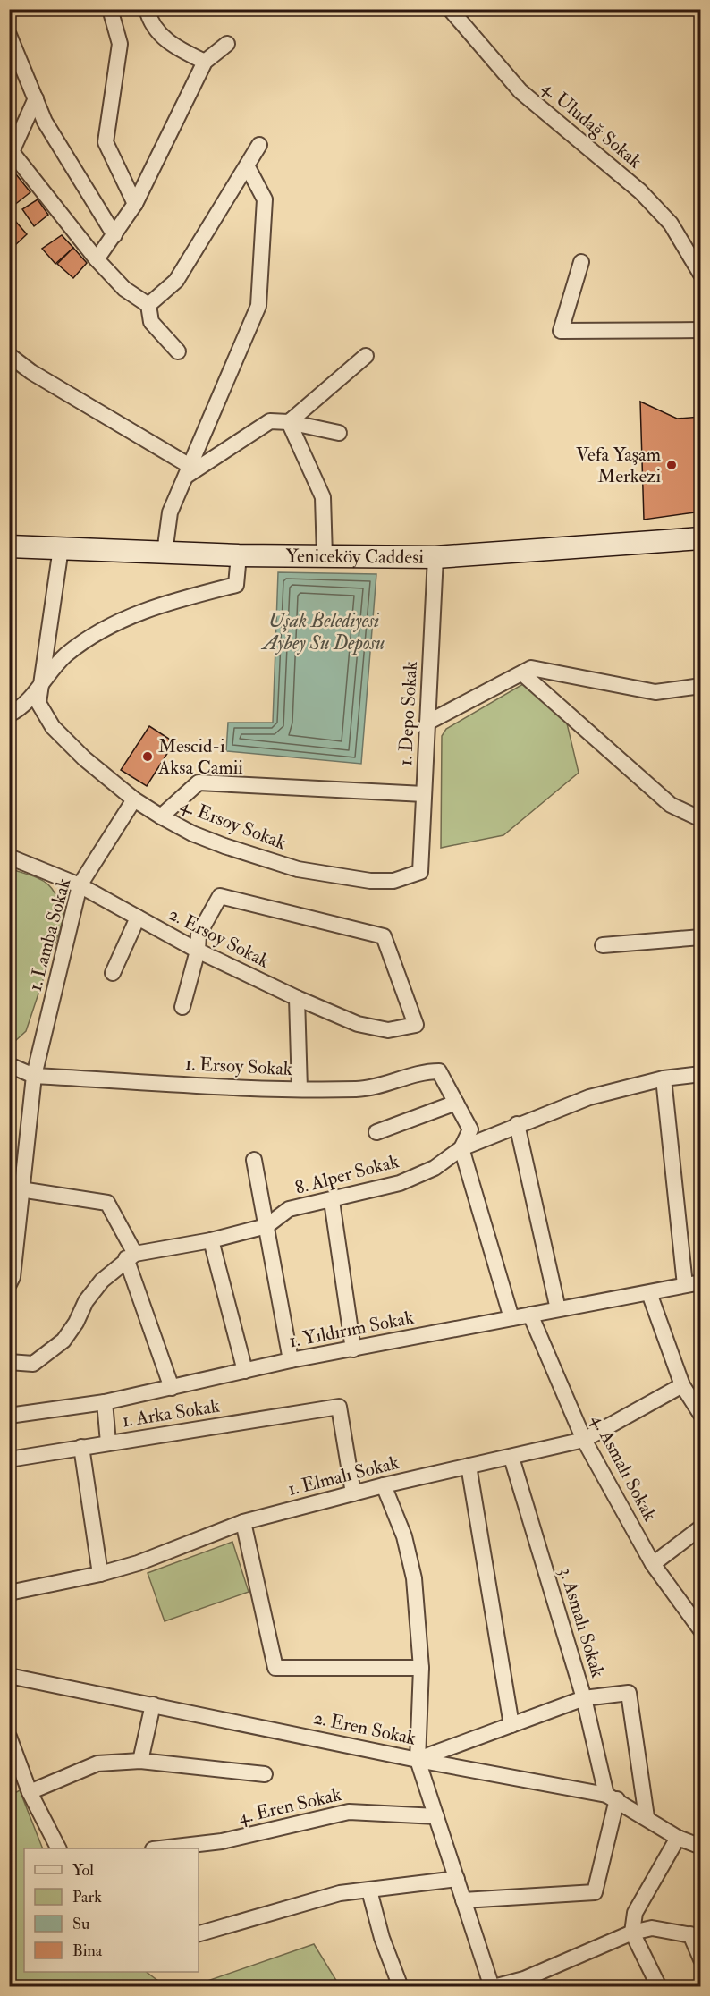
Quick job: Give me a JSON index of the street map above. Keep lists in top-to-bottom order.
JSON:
{
  "streets": {
    "street": [
      "4. Uludağ Sokak",
      "Yeniceköy Caddesi",
      "1. Depo Sokak",
      "4. Ersoy Sokak",
      "1. Lamba Sokak",
      "2. Ersoy Sokak",
      "1. Ersoy Sokak",
      "8. Alper Sokak",
      "1. Yıldırım Sokak",
      "1. Arka Sokak",
      "4. Asmalı Sokak",
      "1. Elmalı Sokak",
      "3. Asmalı Sokak",
      "2. Eren Sokak",
      "4. Eren Sokak"
    ]
  },
  "crossings": [
    ["Yeniceköy Caddesi", "1. Depo Sokak"],
    ["Yeniceköy Caddesi", "4. Ersoy Sokak"],
    ["1. Depo Sokak", "4. Ersoy Sokak"],
    ["4. Ersoy Sokak", "1. Lamba Sokak"],
    ["1. Lamba Sokak", "2. Ersoy Sokak"],
    ["1. Lamba Sokak", "1. Ersoy Sokak"],
    ["1. Yıldırım Sokak", "4. Asmalı Sokak"],
    ["1. Arka Sokak", "1. Elmalı Sokak"],
    ["4. Asmalı Sokak", "1. Elmalı Sokak"],
    ["1. Elmalı Sokak", "3. Asmalı Sokak"],
    ["3. Asmalı Sokak", "2. Eren Sokak"]
  ],
  "water": ["Uşak Belediyesi Aybey Su Deposu"],
  "places": ["Vefa Yaşam Merkezi", "Mescid-i Aksa Camii"],
  "legend": [
    "Yol",
    "Park",
    "Su",
    "Bina"
  ]
}
